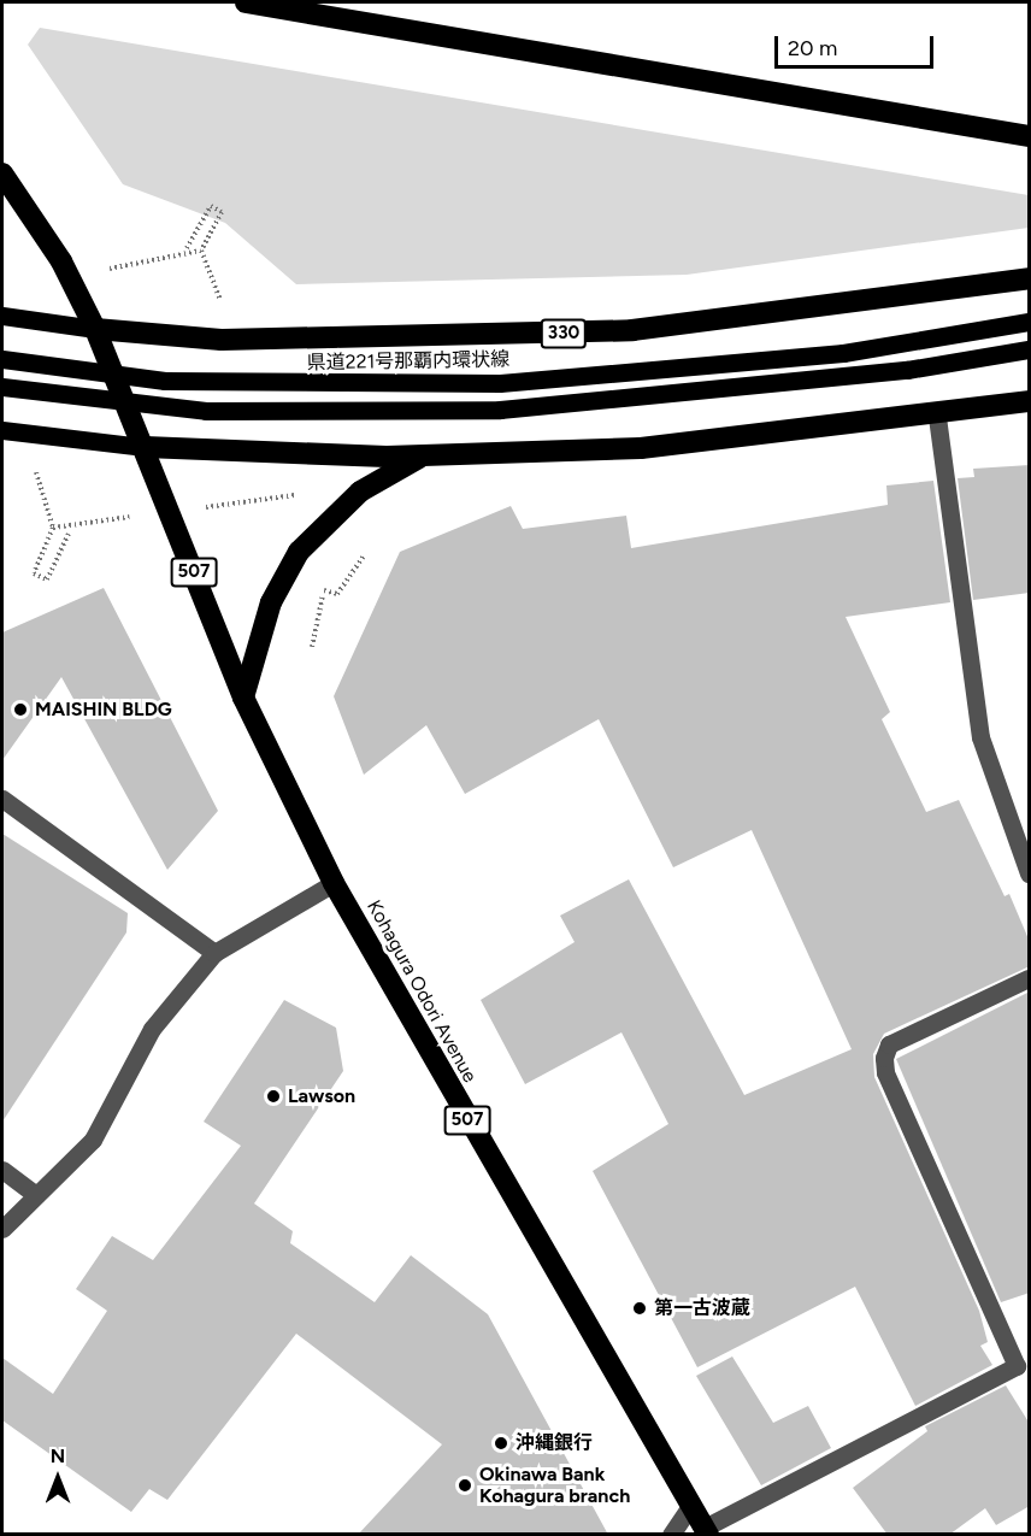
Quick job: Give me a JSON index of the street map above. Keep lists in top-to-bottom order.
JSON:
{
  "streets": {
    "highway": ["330", "507", "Kohagura Odori Avenue"],
    "main road": ["県道221号那覇内環状線"]
  },
  "crossings": [
    ["330", "Kohagura Odori Avenue"]
  ],
  "places": [
    "MAISHIN BLDG",
    "Lawson",
    "第一古波蔵",
    "沖縄銀行",
    "Okinawa Bank Kohagura branch"
  ],
  "scale_bar": "20 m",
  "north": "top"
}
